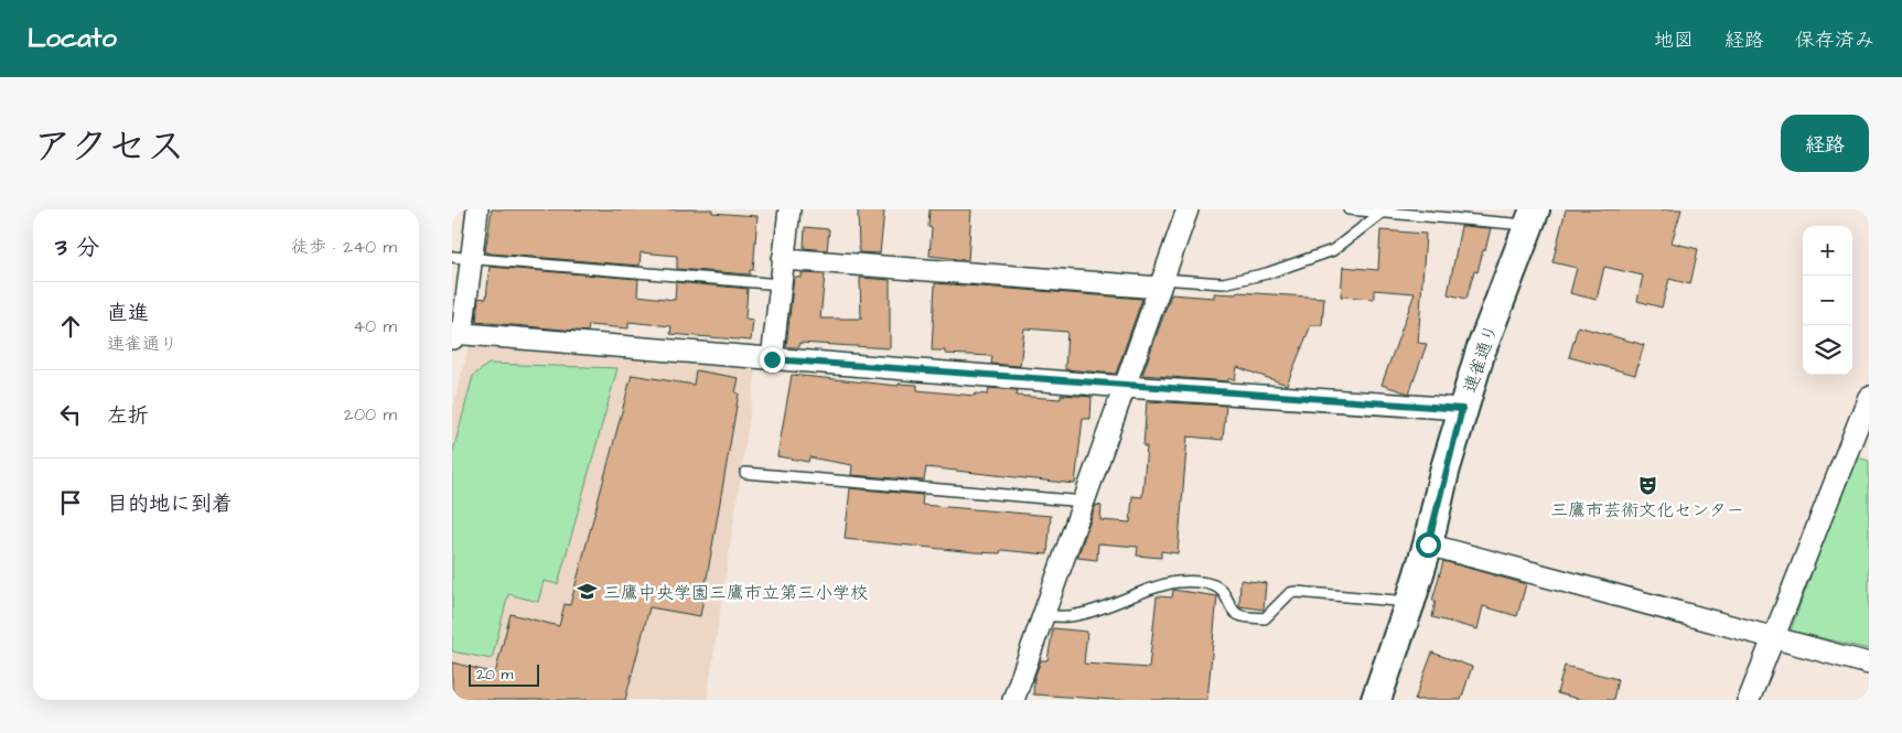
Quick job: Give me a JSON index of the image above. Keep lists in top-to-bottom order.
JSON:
{
  "streets": {
    "main road": ["連雀通り"]
  },
  "places": {
    "theatre": ["三鷹市芸術文化センター"],
    "school or university": ["三鷹中央学園三鷹市立第三小学校"]
  },
  "scale_bar": "20 m",
  "page": {
    "header": "Locato",
    "nav": ["地図", "経路", "保存済み"],
    "title": "アクセス",
    "buttons": "経路",
    "heading": ["3 分", "徒歩 · 240 m"],
    "map_buttons": ["+", "−"],
    "list": [
      ["直進", "連雀通り", "40 m"],
      ["左折", "200 m"],
      "目的地に到着"
    ],
    "scale": "20 m"
  }
}
